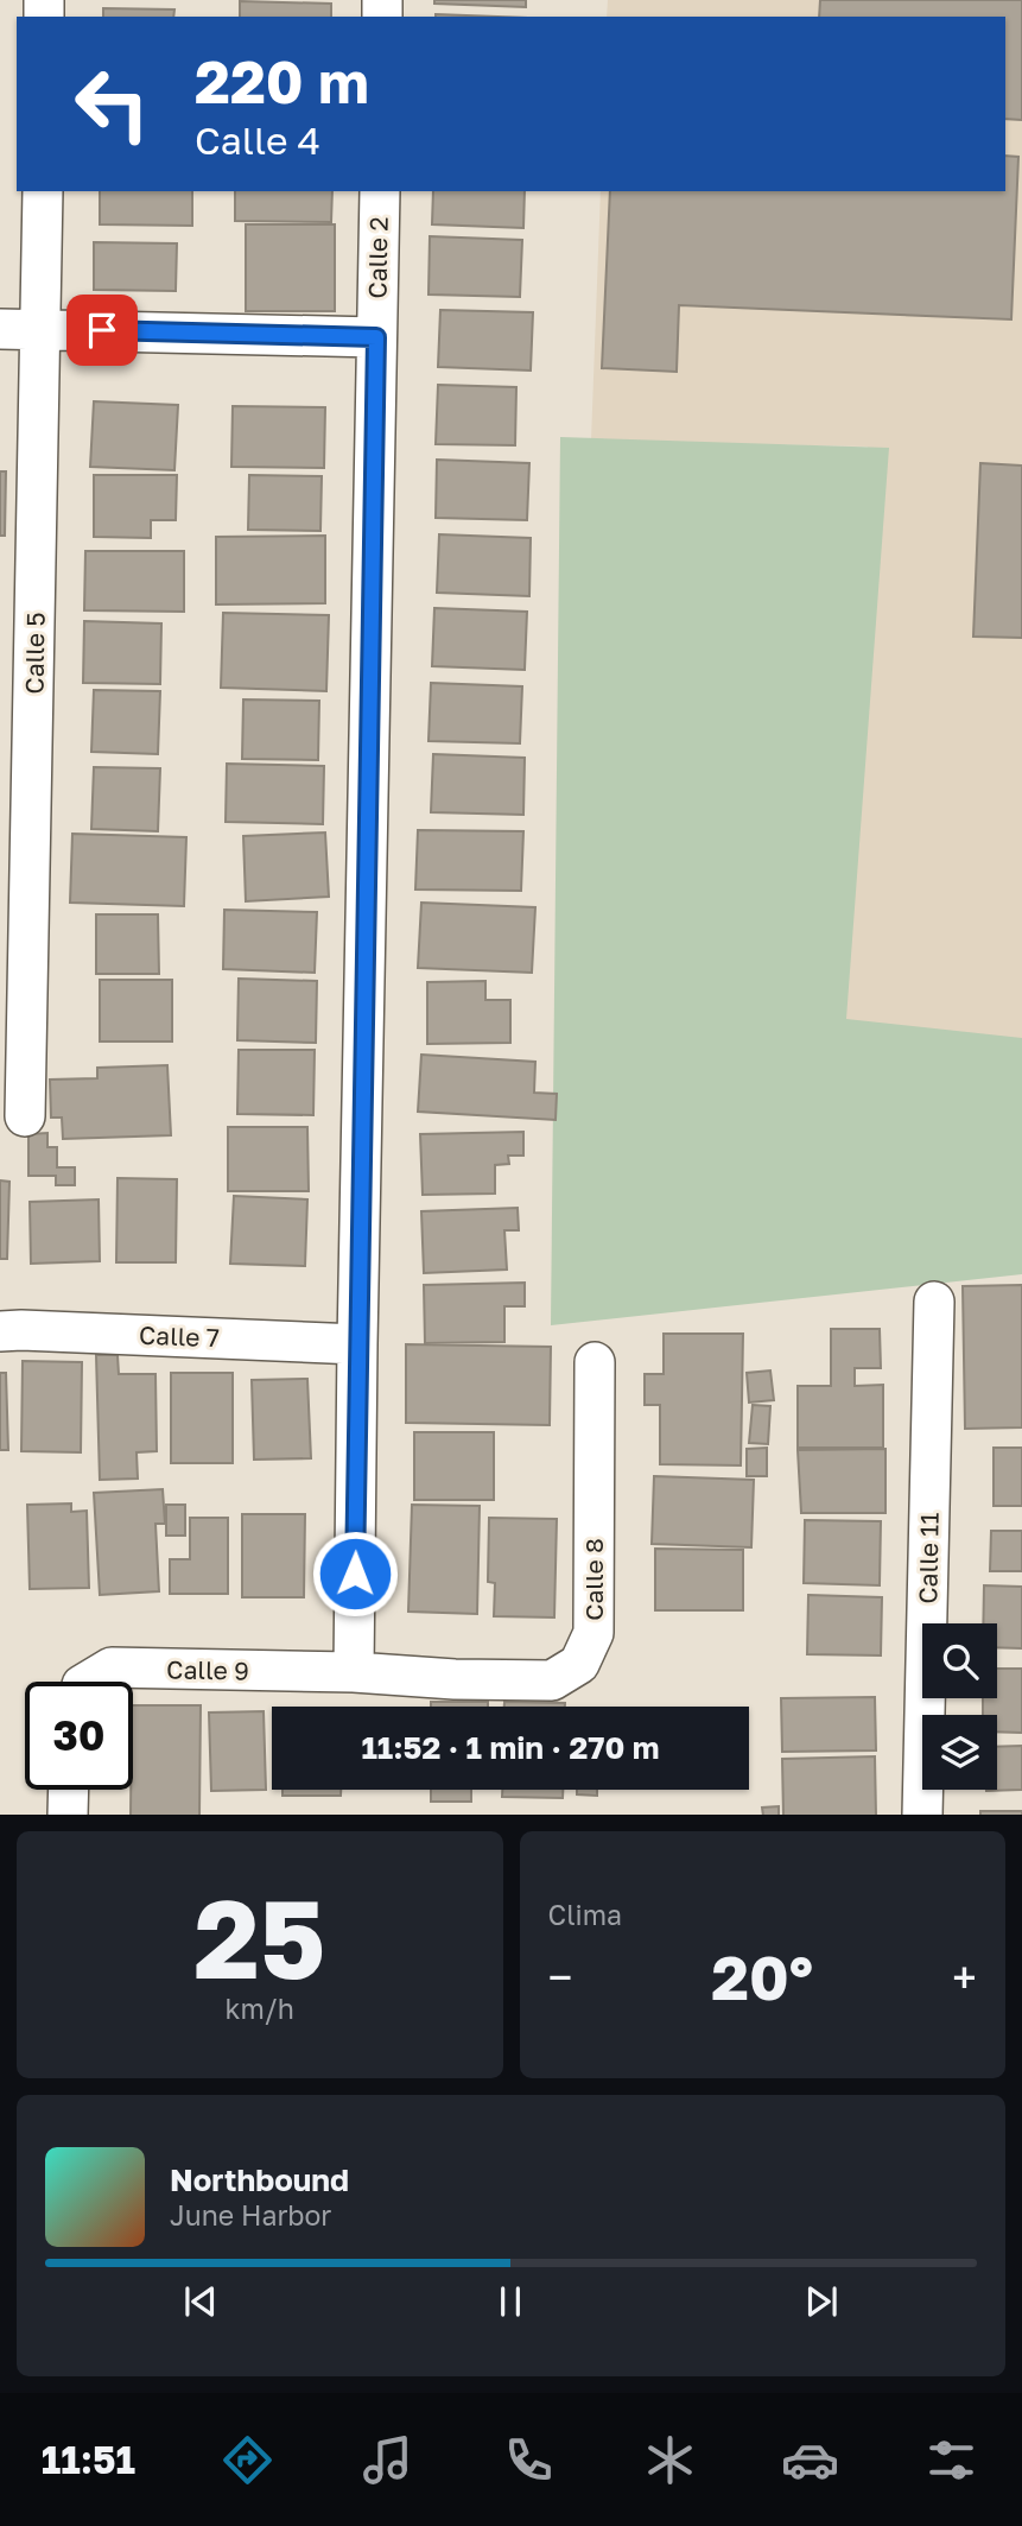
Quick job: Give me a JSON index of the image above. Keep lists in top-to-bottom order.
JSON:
{
  "streets": {
    "street": [
      "Calle 2",
      "Calle 5",
      "Calle 7",
      "Calle 11",
      "Calle 8",
      "Calle 9"
    ]
  },
  "crossings": [
    ["Calle 2", "Calle 7"],
    ["Calle 2", "Calle 8"],
    ["Calle 2", "Calle 9"],
    ["Calle 8", "Calle 9"]
  ],
  "page": {
    "turn": ["220 m", "Calle 4"],
    "limit": "30",
    "trip": "11:52 · 1 min · 270 m",
    "tile": [
      ["25", "km/h"],
      "Clima"
    ],
    "heat": ["−", "20°", "+"],
    "song": ["Northbound", "June Harbor"],
    "tabs": "11:51"
  }
}
